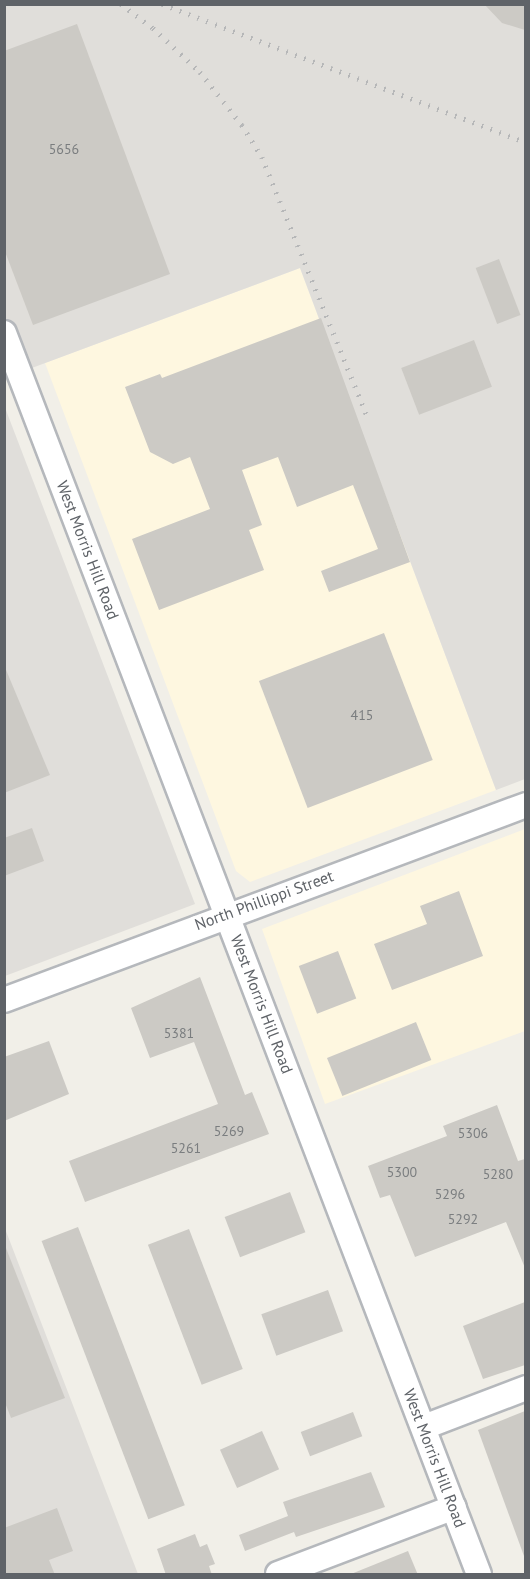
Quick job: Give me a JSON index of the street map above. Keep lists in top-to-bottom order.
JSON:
{
  "streets": {
    "street": ["West Morris Hill Road", "North Phillippi Street"]
  },
  "crossings": [
    ["West Morris Hill Road", "North Phillippi Street"]
  ],
  "house_numbers": [
    "5656",
    "415",
    "5381",
    "5269",
    "5306",
    "5261",
    "5300",
    "5280",
    "5296",
    "5292"
  ]
}
